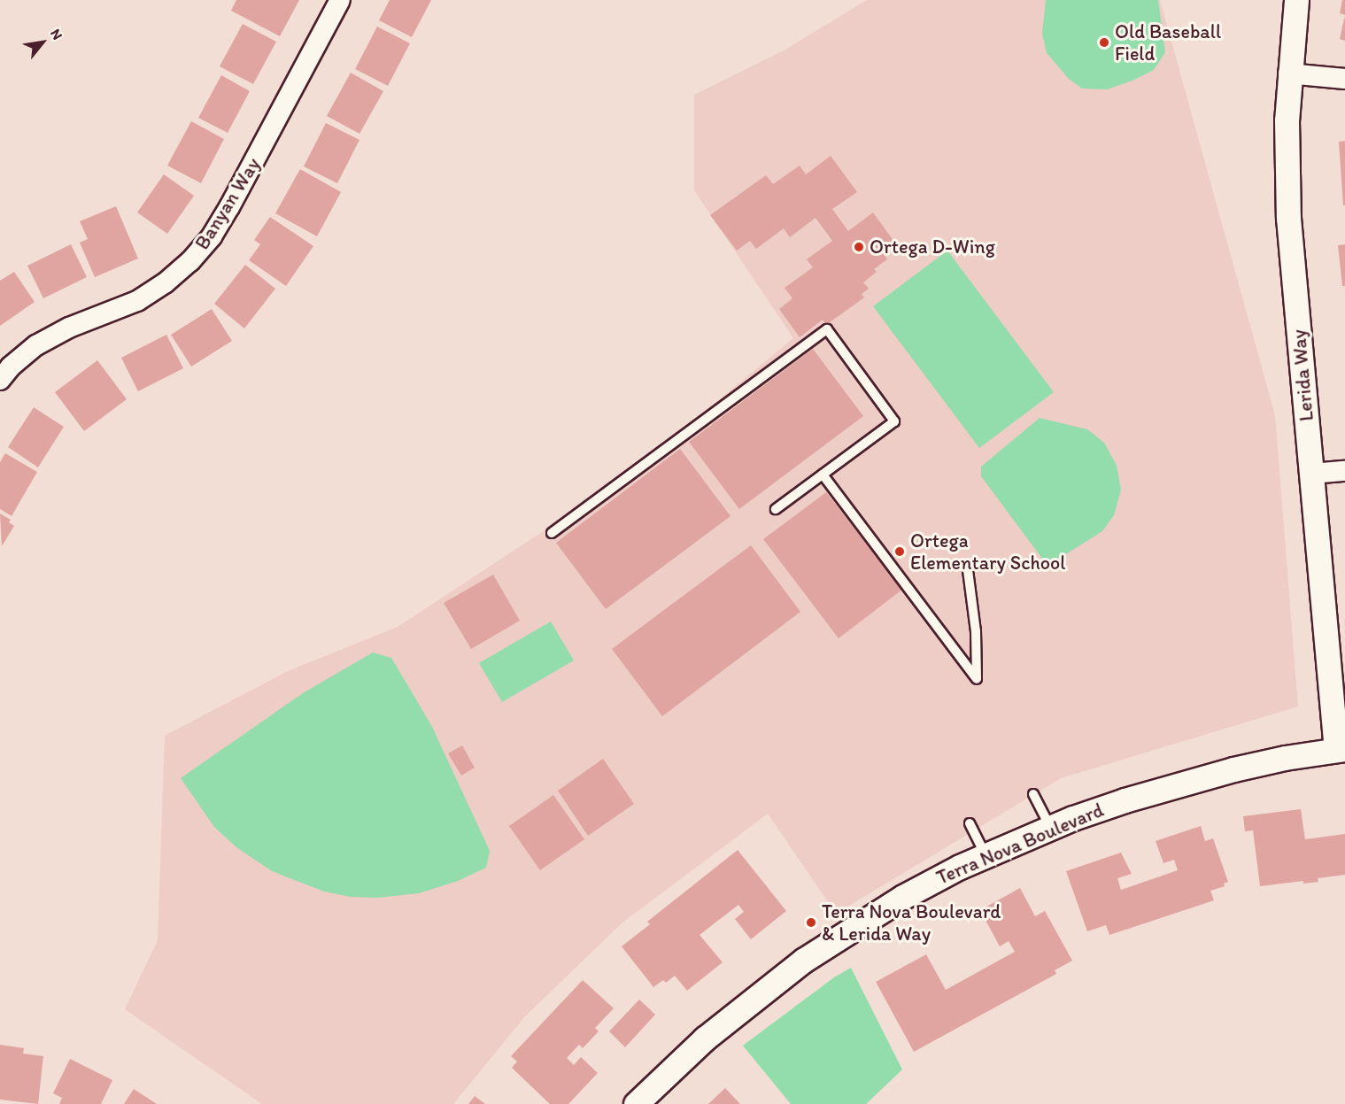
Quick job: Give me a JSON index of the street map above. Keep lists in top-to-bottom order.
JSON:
{
  "streets": {
    "street": ["Banyan Way", "Lerida Way", "Terra Nova Boulevard"]
  },
  "crossings": [
    ["Lerida Way", "Terra Nova Boulevard"]
  ],
  "places": [
    "Old Baseball Field",
    "Ortega D-Wing",
    "Ortega Elementary School",
    "Terra Nova Boulevard & Lerida Way"
  ],
  "north": "top right"
}
